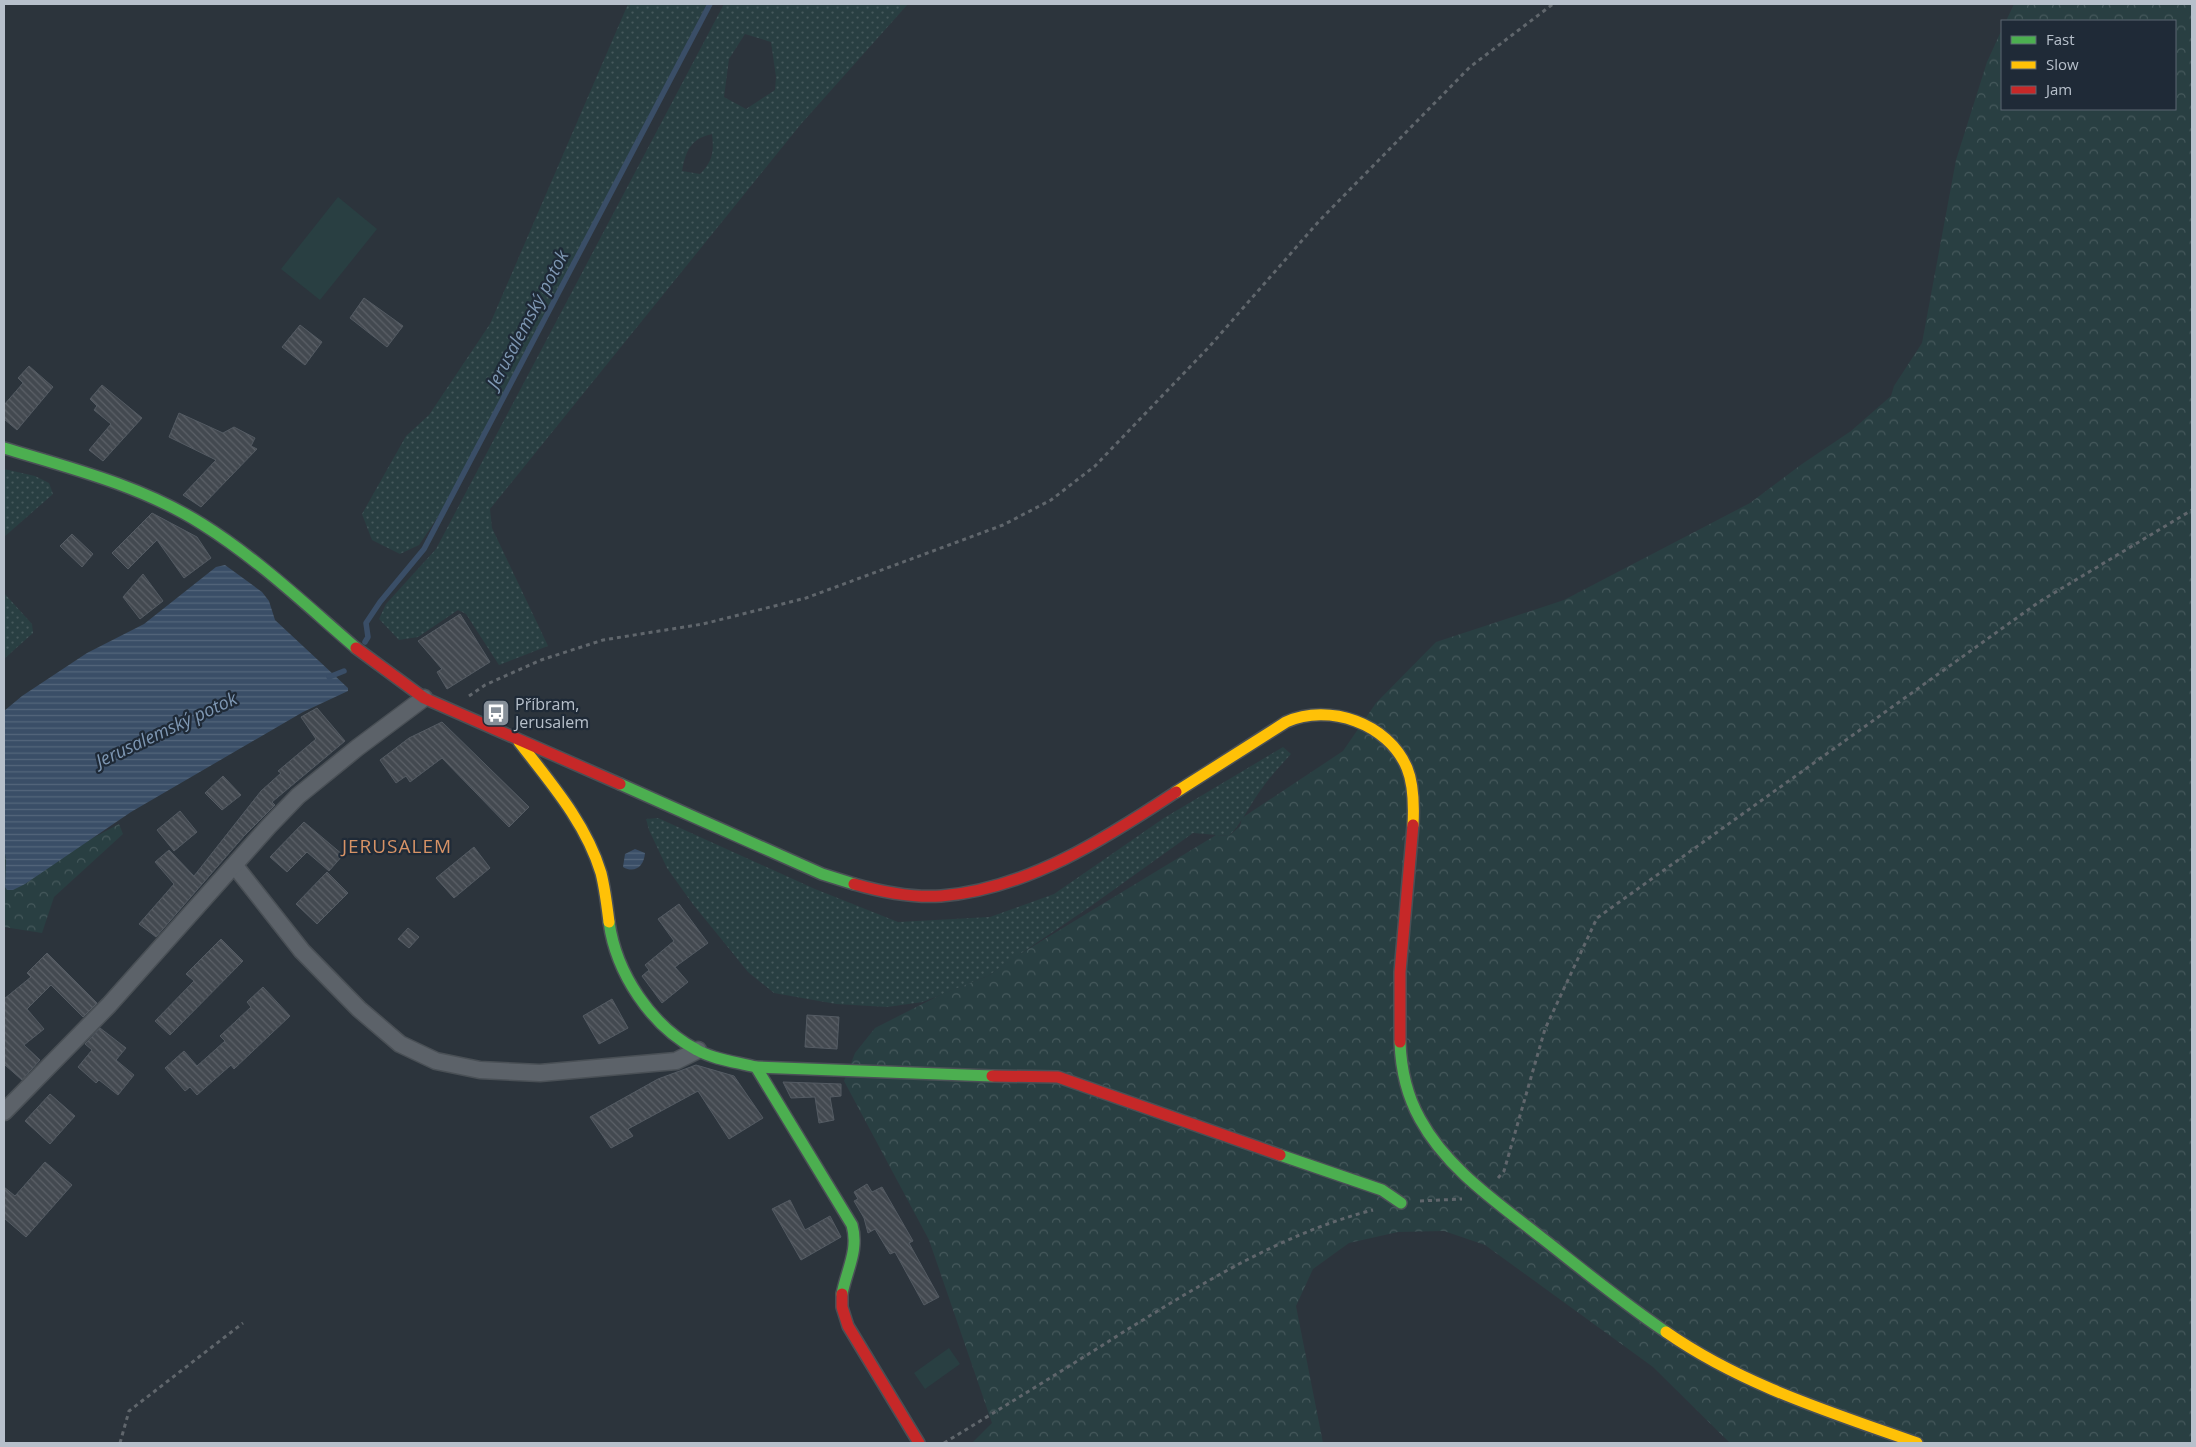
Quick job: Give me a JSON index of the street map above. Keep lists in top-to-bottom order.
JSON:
{
  "districts": ["JERUSALEM"],
  "water": ["Jerusalemský potok"],
  "places": {
    "bus stop": ["Příbram, Jerusalem"]
  },
  "legend": ["Fast", "Slow", "Jam"]
}
